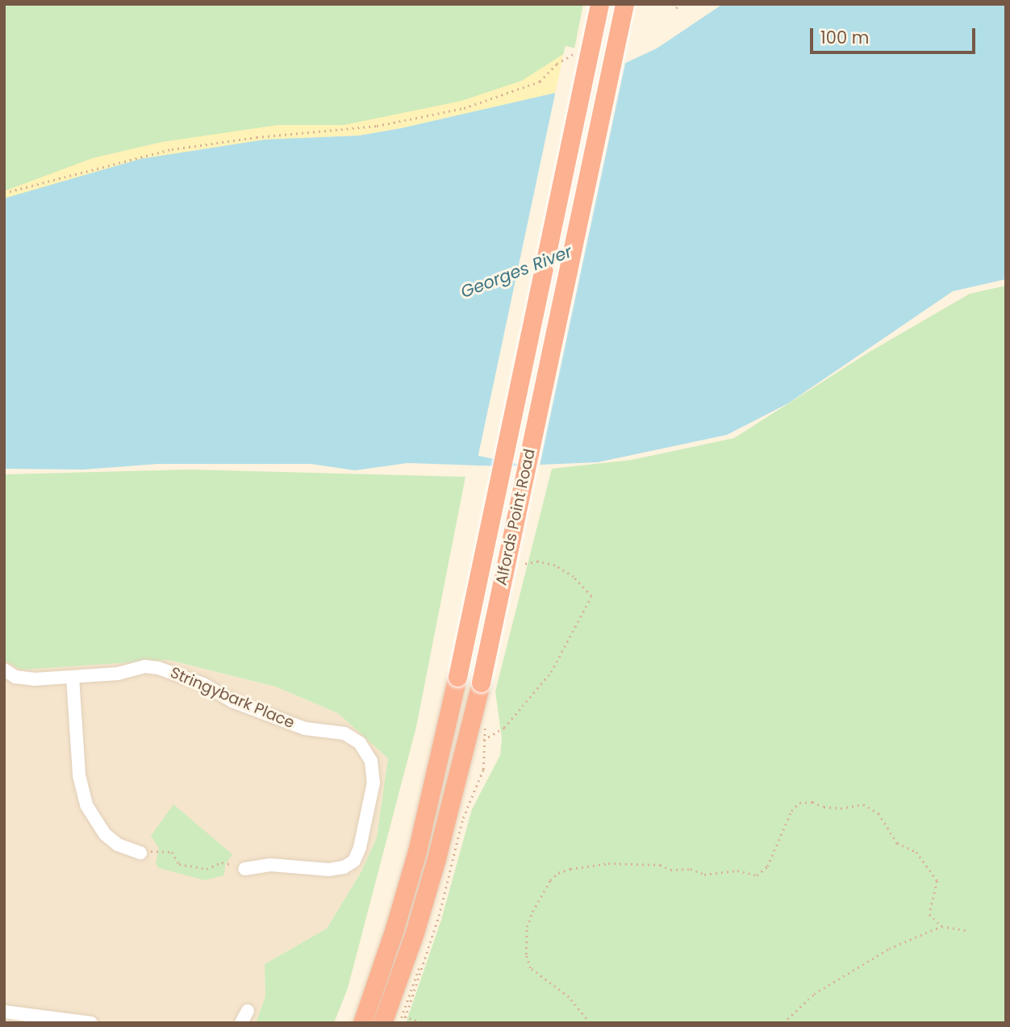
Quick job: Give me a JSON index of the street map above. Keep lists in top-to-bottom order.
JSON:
{
  "streets": {
    "highway": ["Alfords Point Road"],
    "street": ["Stringybark Place"]
  },
  "water": ["Georges River"],
  "scale_bar": "100 m"
}
